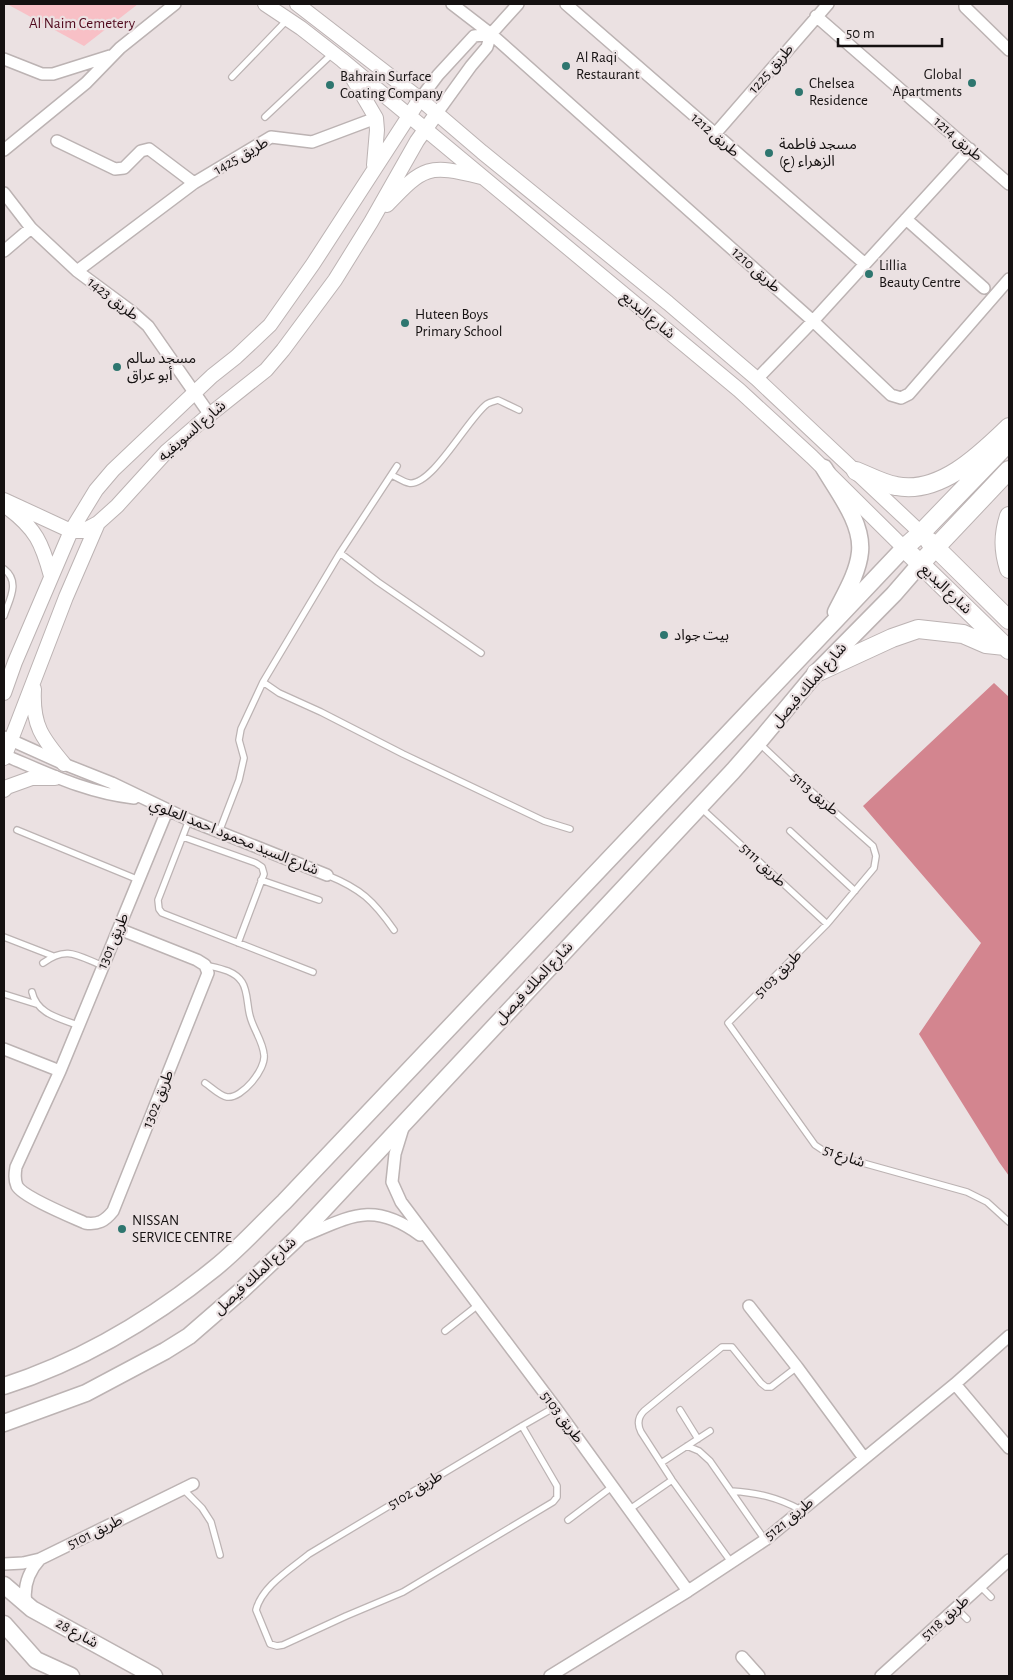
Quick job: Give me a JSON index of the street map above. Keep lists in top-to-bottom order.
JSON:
{
  "streets": {
    "main road": ["شارع البديع", "شارع الملك فيصل", "شارع 28"],
    "street": [
      "طريق 1225",
      "طريق 1212",
      "طريق 1214",
      "طريق 1425",
      "طريق 1210",
      "طريق 1423",
      "شارع السويفيه",
      "شارع السيد محمود احمد العلوي",
      "طريق 1301",
      "طريق 5103",
      "طريق 1302",
      "طريق 5121",
      "طريق 5101",
      "طريق 5118"
    ],
    "lane": [
      "طريق 5113",
      "طريق 5111",
      "شارع 51",
      "طريق 5102"
    ]
  },
  "crossings": [
    ["طريق 1225", "طريق 1212"],
    ["طريق 1225", "طريق 1214"],
    ["طريق 1425", "طريق 1423"],
    ["طريق 1423", "شارع السويفيه"],
    ["شارع البديع", "شارع السويفيه"],
    ["شارع البديع", "شارع الملك فيصل"],
    ["شارع السويفيه", "شارع السيد محمود احمد العلوي"],
    ["شارع الملك فيصل", "طريق 5113"],
    ["شارع الملك فيصل", "طريق 5111"],
    ["شارع الملك فيصل", "طريق 5103"],
    ["طريق 5113", "طريق 5103"],
    ["شارع السيد محمود احمد العلوي", "طريق 1301"],
    ["طريق 5111", "طريق 5103"],
    ["طريق 1301", "طريق 1302"],
    ["طريق 5103", "شارع 51"],
    ["طريق 5103", "طريق 5102"],
    ["طريق 5103", "طريق 5121"]
  ],
  "parks": ["Al Naim Cemetery"],
  "places": [
    "Al Raqi Restaurant",
    "Global Apartments",
    "Bahrain Surface Coating Company",
    "Chelsea Residence",
    "مسجد فاطمة الزهراء (ع)",
    "Lillia Beauty Centre",
    "Huteen Boys Primary School",
    "مسجد سالم أبو عراق",
    "بيت جواد",
    "NISSAN SERVICE CENTRE"
  ],
  "scale_bar": "50 m"
}
